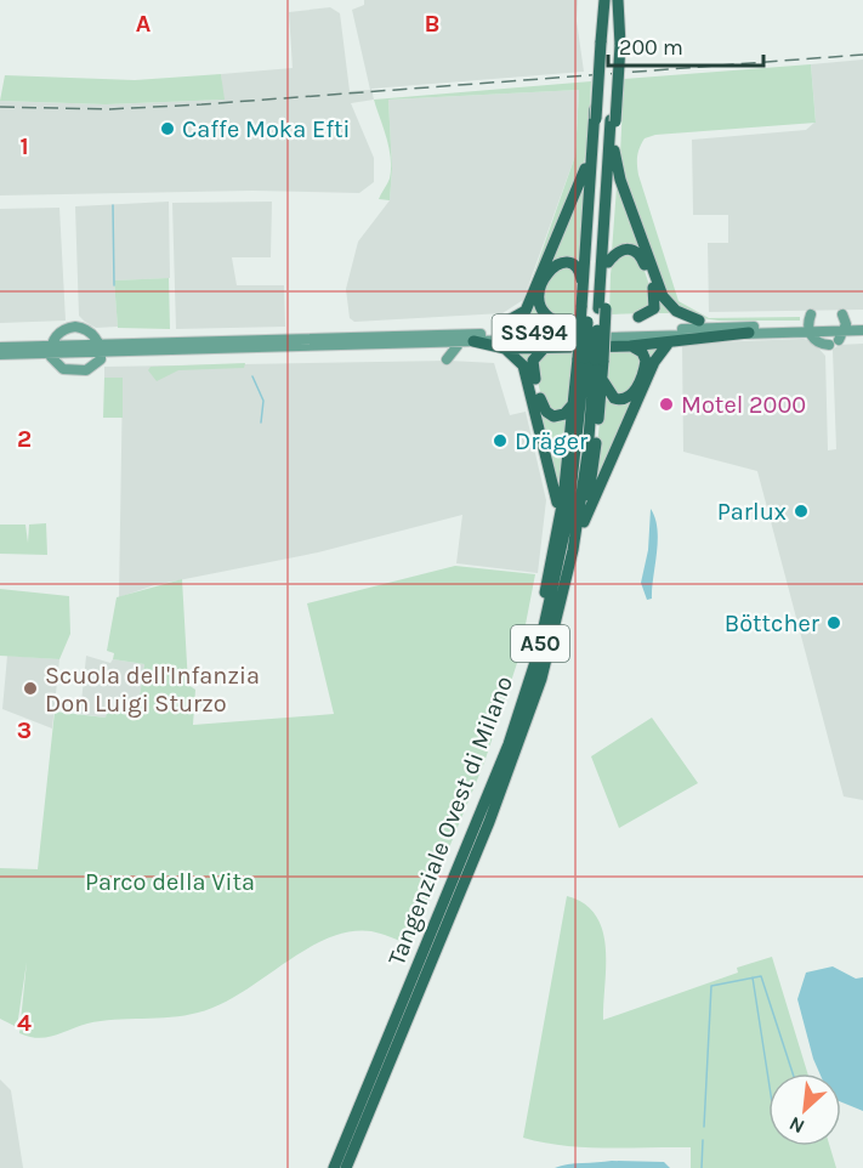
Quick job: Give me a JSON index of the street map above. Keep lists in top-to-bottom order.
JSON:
{
  "streets": {
    "highway": ["A50", "Tangenziale Ovest di Milano"],
    "main road": ["SS494"]
  },
  "parks": ["Parco della Vita"],
  "places": [
    "Caffe Moka Efti",
    "Motel 2000",
    "Dräger",
    "Parlux",
    "Böttcher",
    "Scuola dell'Infanzia Don Luigi Sturzo"
  ],
  "scale_bar": "200 m",
  "north": "bottom left",
  "grid": {
    "columns": ["A", "B"],
    "rows": [
      "1",
      "2",
      "3",
      "4"
    ]
  }
}
